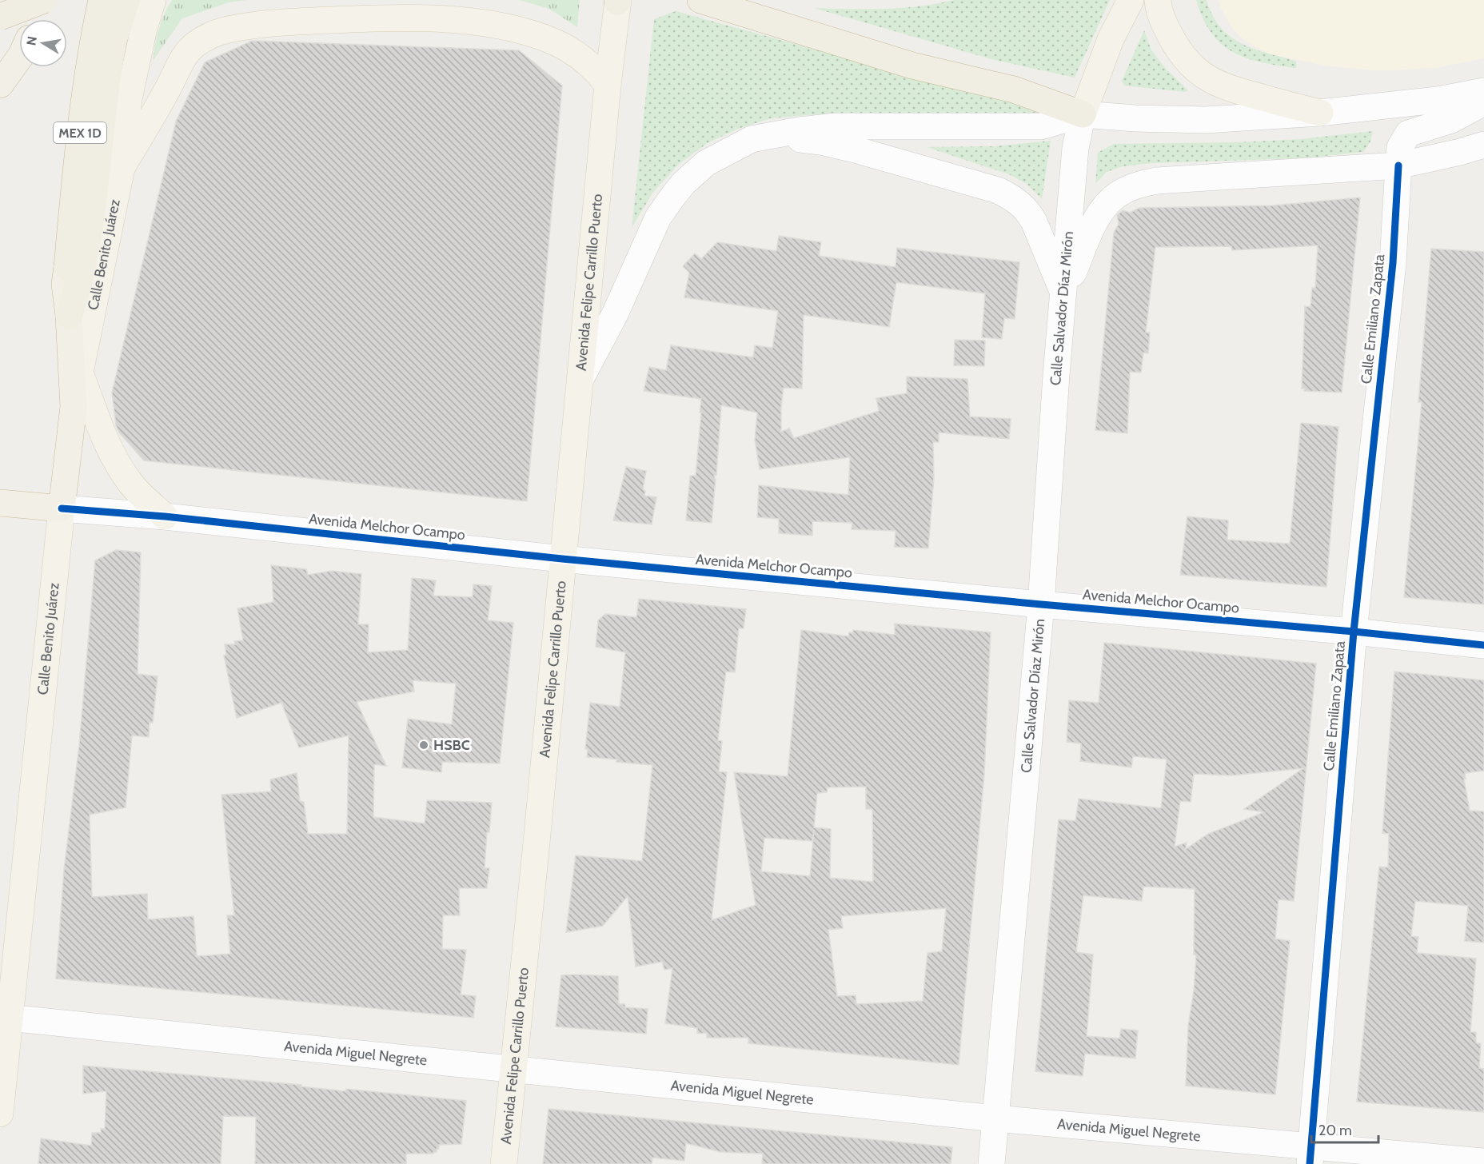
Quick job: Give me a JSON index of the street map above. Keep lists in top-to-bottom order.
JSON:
{
  "streets": {
    "highway": ["MEX 1D", "Calle Benito Juárez"],
    "main road": [
      "Avenida Felipe Carrillo Puerto",
      "Calle Salvador Díaz Mirón",
      "Calle Emiliano Zapata",
      "Avenida Melchor Ocampo",
      "Avenida Miguel Negrete"
    ]
  },
  "crossings": [
    ["MEX 1D", "Calle Benito Juárez"],
    ["Calle Benito Juárez", "Avenida Melchor Ocampo"],
    ["Calle Benito Juárez", "Avenida Miguel Negrete"],
    ["Avenida Felipe Carrillo Puerto", "Avenida Melchor Ocampo"],
    ["Avenida Felipe Carrillo Puerto", "Avenida Miguel Negrete"],
    ["Calle Salvador Díaz Mirón", "Avenida Melchor Ocampo"],
    ["Calle Salvador Díaz Mirón", "Avenida Miguel Negrete"],
    ["Calle Emiliano Zapata", "Avenida Melchor Ocampo"],
    ["Calle Emiliano Zapata", "Avenida Miguel Negrete"]
  ],
  "places": ["HSBC"],
  "scale_bar": "20 m",
  "north": "left"
}
